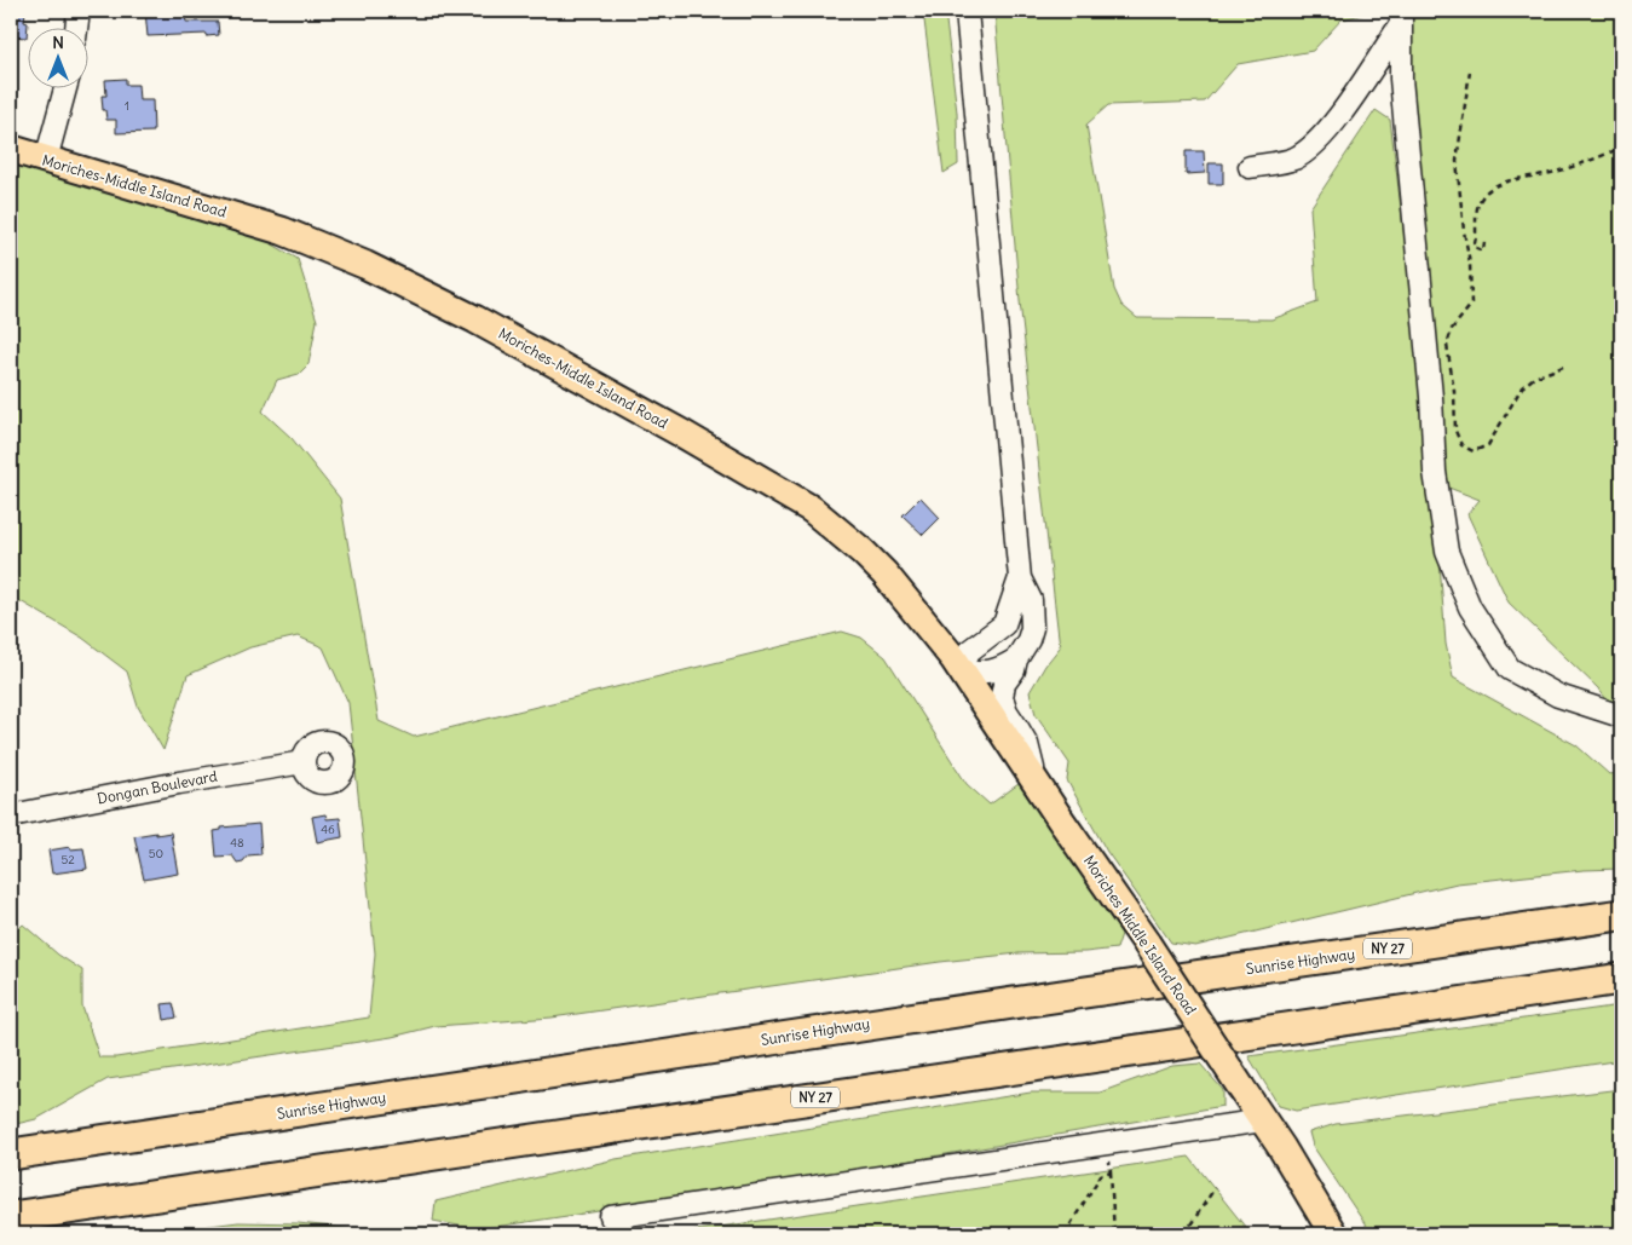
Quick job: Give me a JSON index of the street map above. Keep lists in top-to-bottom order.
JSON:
{
  "streets": {
    "highway": ["NY 27", "Sunrise Highway"],
    "main road": ["Moriches-Middle Island Road", "Moriches Middle Island Road"],
    "street": ["Dongan Boulevard"]
  },
  "crossings": [
    ["Moriches-Middle Island Road", "Moriches Middle Island Road"]
  ],
  "house_numbers": [
    "1",
    "46",
    "48",
    "50",
    "52"
  ],
  "north": "top"
}
